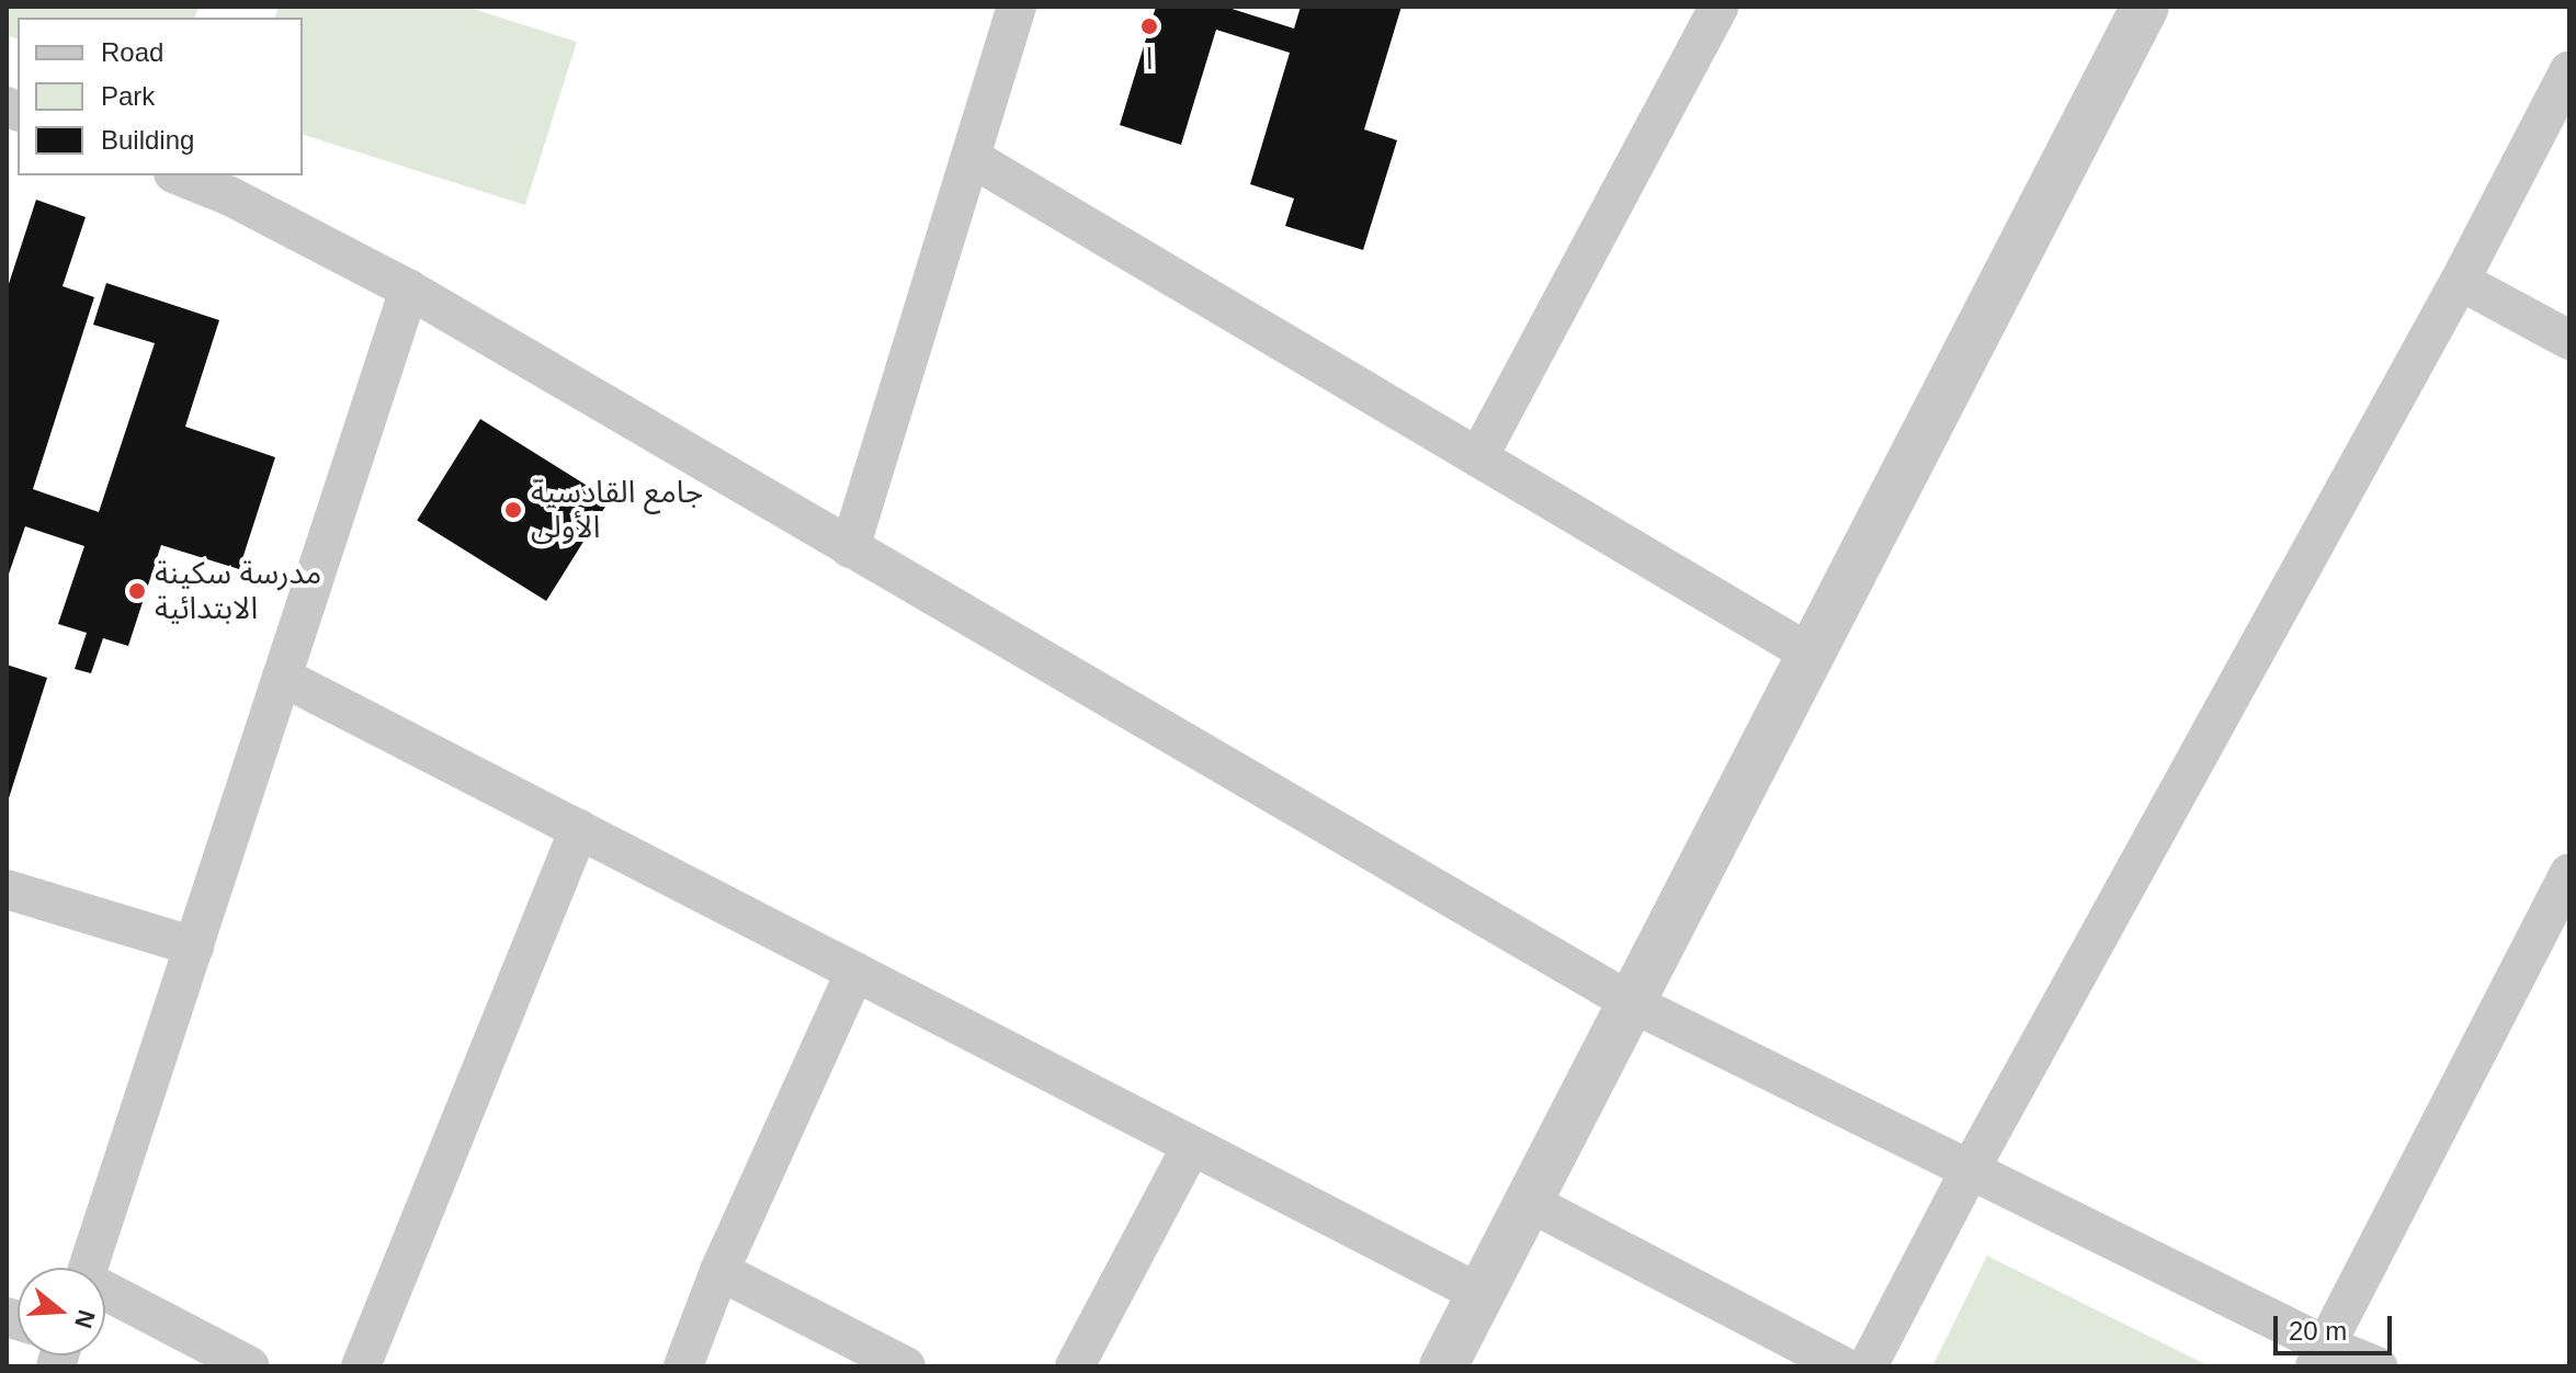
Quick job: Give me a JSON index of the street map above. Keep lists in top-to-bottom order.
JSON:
{
  "places": ["ا", "جامع القادسية الأولى", "مدرسة سكينة الابتدائية"],
  "legend": ["Road", "Park", "Building"],
  "scale_bar": "20 m",
  "north": "right"
}
